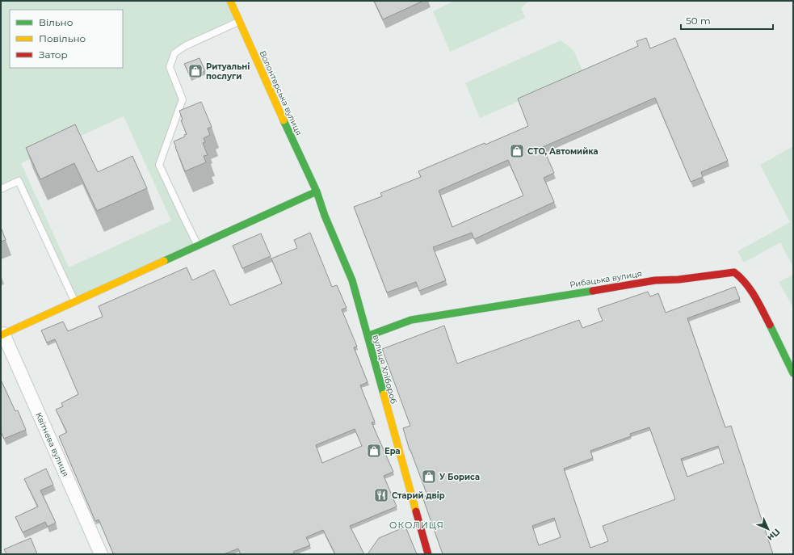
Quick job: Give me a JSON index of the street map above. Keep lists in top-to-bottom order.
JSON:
{
  "streets": {
    "street": [
      "Волонтерська вулиця",
      "Рибацька вулиця",
      "вулиця Хлібороб",
      "Квітнева вулиця"
    ]
  },
  "crossings": [
    ["Волонтерська вулиця", "вулиця Хлібороб"],
    ["Рибацька вулиця", "вулиця Хлібороб"]
  ],
  "districts": ["ОКОЛИЦЯ"],
  "places": {
    "shop": [
      "Ритуальні послуги",
      "СТО, Автомийка",
      "Ера",
      "У Бориса"
    ],
    "restaurant": ["Старий двір"]
  },
  "legend": ["Вільно", "Повільно", "Затор"],
  "scale_bar": "50 m",
  "north": "bottom right"
}
